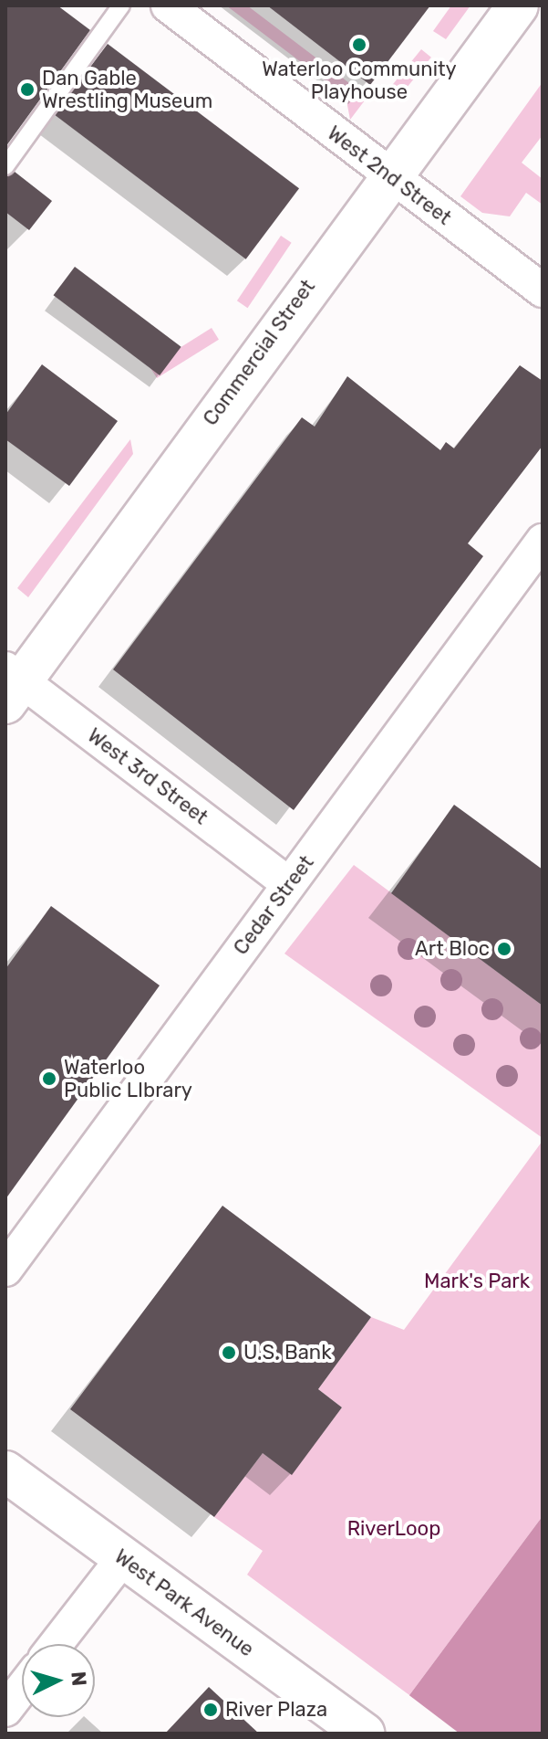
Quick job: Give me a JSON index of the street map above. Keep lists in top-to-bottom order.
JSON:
{
  "streets": {
    "street": [
      "West 2nd Street",
      "Commercial Street",
      "West 3rd Street",
      "Cedar Street",
      "West Park Avenue"
    ]
  },
  "crossings": [
    ["West 2nd Street", "Commercial Street"],
    ["Commercial Street", "West 3rd Street"],
    ["West 3rd Street", "Cedar Street"]
  ],
  "parks": ["Mark's Park", "RiverLoop"],
  "places": [
    "Waterloo Community Playhouse",
    "Dan Gable Wrestling Museum",
    "Art Bloc",
    "Waterloo Public LIbrary",
    "U.S. Bank",
    "River Plaza"
  ],
  "north": "right"
}
